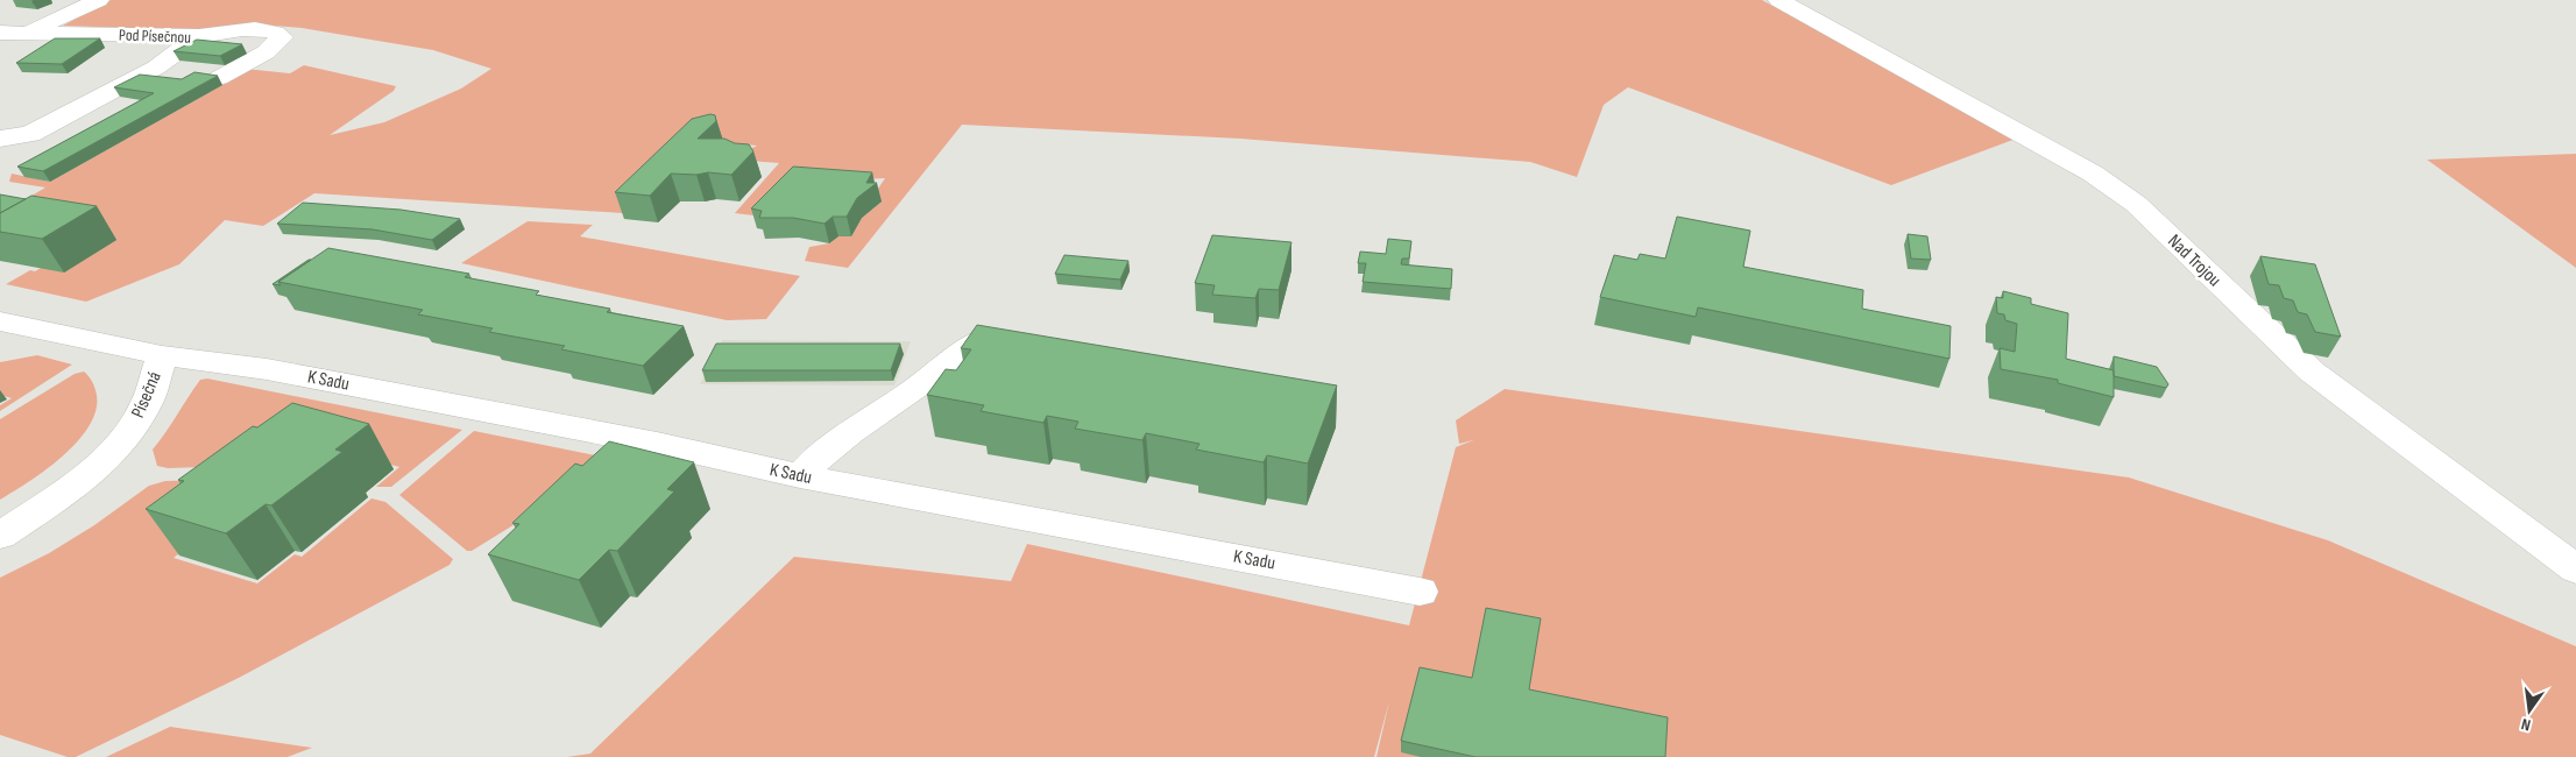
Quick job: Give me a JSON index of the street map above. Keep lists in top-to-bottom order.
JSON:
{
  "streets": {
    "street": [
      "Pod Písečnou",
      "Nad Trojou",
      "K Sadu",
      "Písečná"
    ]
  },
  "crossings": [
    ["K Sadu", "Písečná"]
  ],
  "north": "bottom"
}
